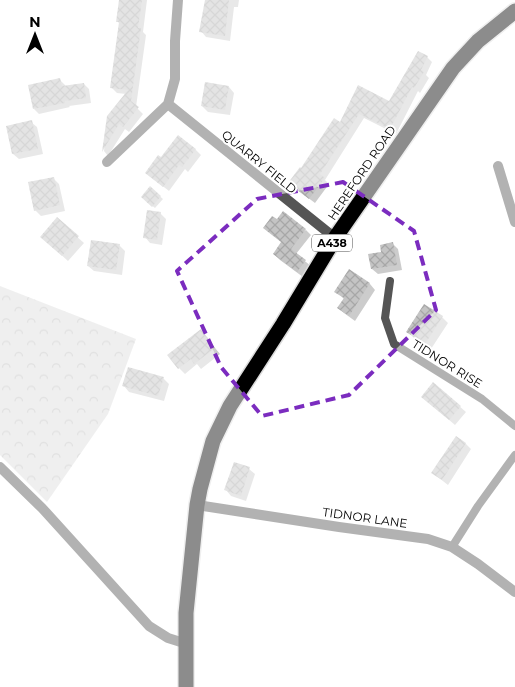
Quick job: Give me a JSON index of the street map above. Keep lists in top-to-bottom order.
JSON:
{
  "streets": {
    "highway": ["HEREFORD ROAD", "A438"],
    "street": ["QUARRY FIELD", "TIDNOR LANE"],
    "lane": ["TIDNOR RISE"]
  },
  "crossings": [
    ["QUARRY FIELD", "HEREFORD ROAD"],
    ["HEREFORD ROAD", "A438"],
    ["HEREFORD ROAD", "TIDNOR LANE"],
    ["A438", "TIDNOR LANE"]
  ],
  "north": "top"
}
